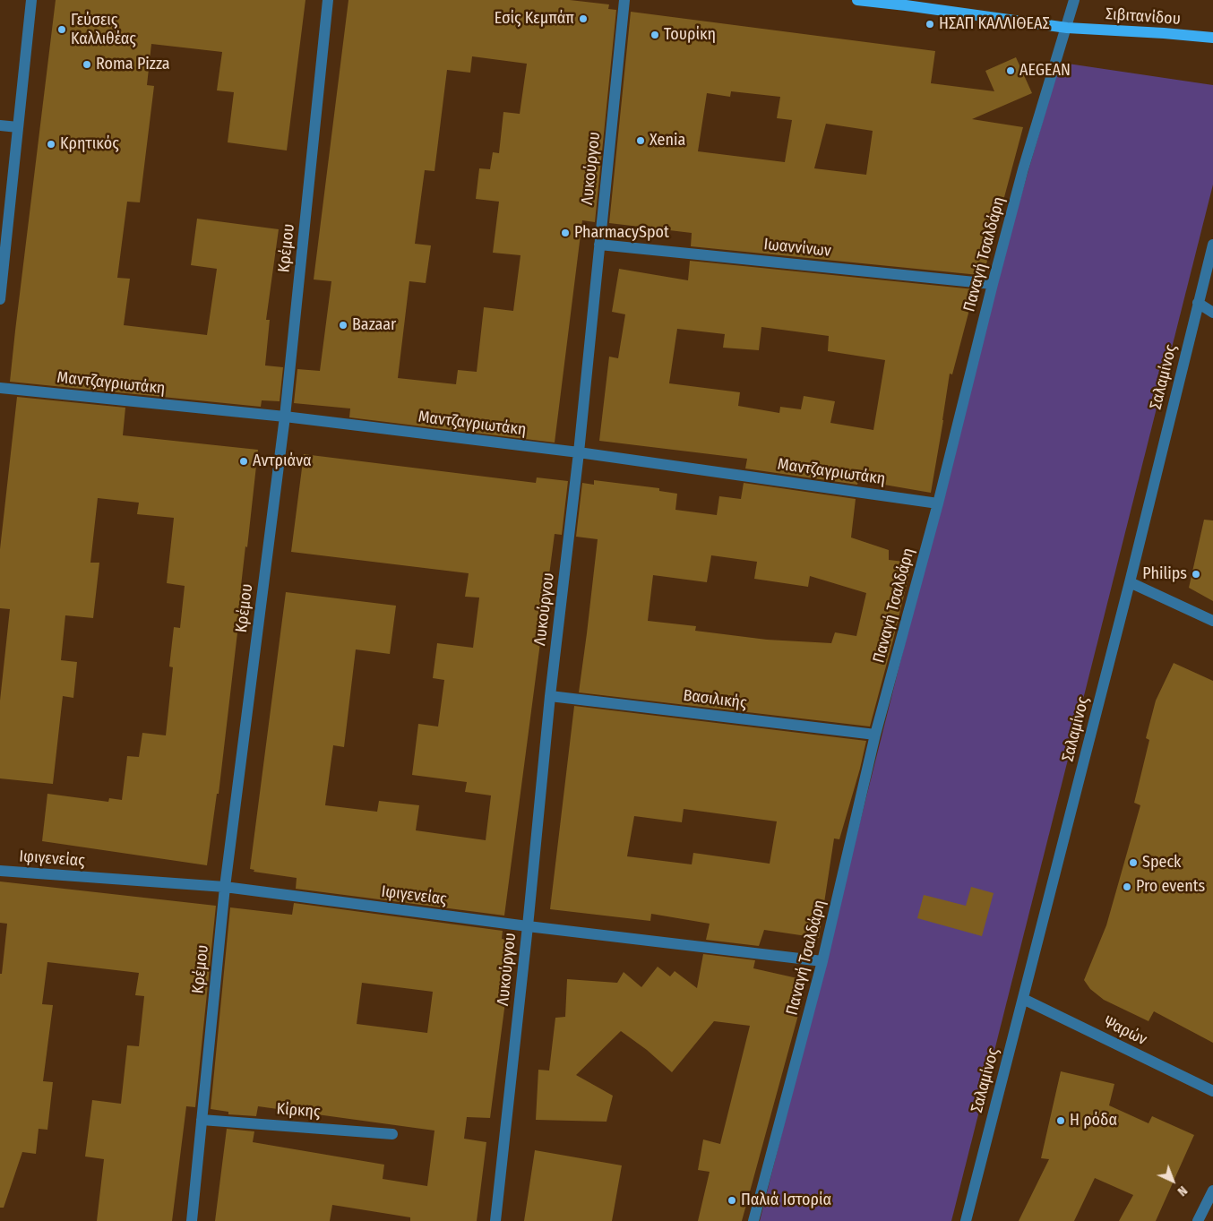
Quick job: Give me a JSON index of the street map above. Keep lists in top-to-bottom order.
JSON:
{
  "streets": {
    "main road": ["Σιβιτανίδου"],
    "street": [
      "Λυκούργου",
      "Κρέμου",
      "Ιωαννίνων",
      "Παναγή Τσαλδάρη",
      "Σαλαμίνος",
      "Μαντζαγριωτάκη",
      "Βασιλικής",
      "Ιφιγενείας",
      "Ψαρών",
      "Κίρκης"
    ]
  },
  "crossings": [
    ["Σιβιτανίδου", "Παναγή Τσαλδάρη"],
    ["Λυκούργου", "Ιωαννίνων"],
    ["Λυκούργου", "Μαντζαγριωτάκη"],
    ["Λυκούργου", "Βασιλικής"],
    ["Λυκούργου", "Ιφιγενείας"],
    ["Κρέμου", "Μαντζαγριωτάκη"],
    ["Κρέμου", "Ιφιγενείας"],
    ["Κρέμου", "Κίρκης"],
    ["Ιωαννίνων", "Παναγή Τσαλδάρη"],
    ["Παναγή Τσαλδάρη", "Μαντζαγριωτάκη"],
    ["Παναγή Τσαλδάρη", "Βασιλικής"],
    ["Παναγή Τσαλδάρη", "Ιφιγενείας"],
    ["Σαλαμίνος", "Ψαρών"]
  ],
  "places": [
    "Εσίς Κεμπάπ",
    "ΗΣΑΠ ΚΑΛΛΙΘΕΑΣ",
    "Γεύσεις Καλλιθέας",
    "Τουρίκη",
    "Roma Pizza",
    "AEGEAN",
    "Xenia",
    "Κρητικός",
    "PharmacySpot",
    "Bazaar",
    "Αντριάνα",
    "Philips",
    "Speck",
    "Pro events",
    "Η ρόδα",
    "Παλιά Ιστορία"
  ],
  "north": "bottom right"
}
